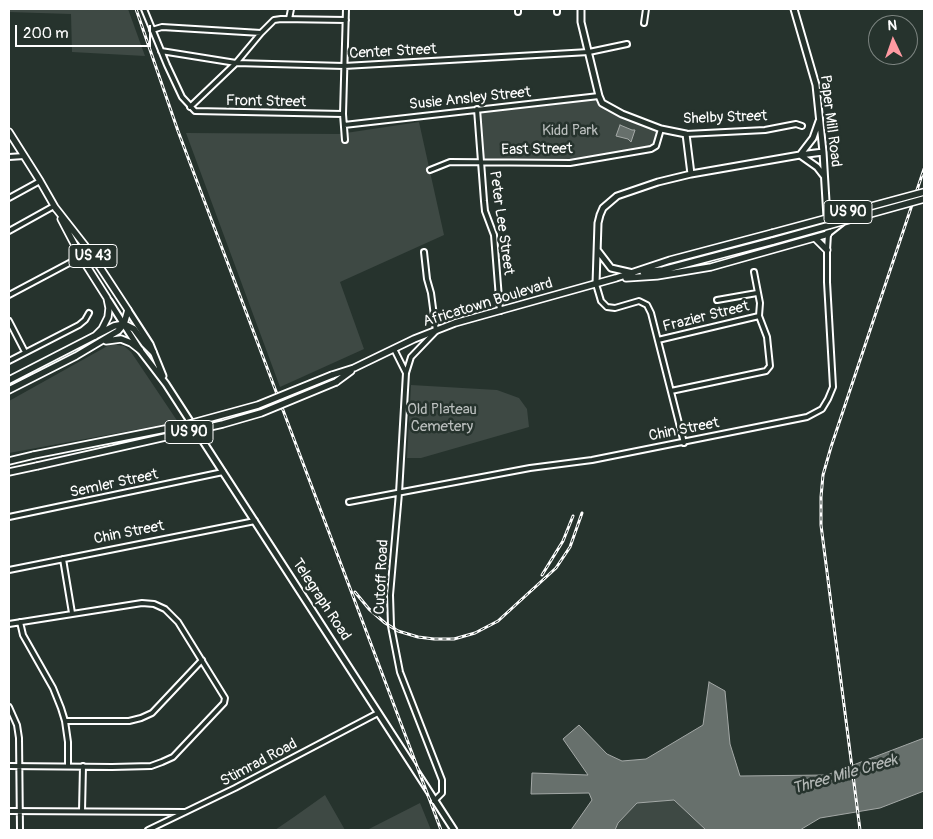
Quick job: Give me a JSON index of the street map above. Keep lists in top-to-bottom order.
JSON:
{
  "streets": {
    "main road": [
      "US 90",
      "US 43",
      "Africatown Boulevard",
      "Telegraph Road"
    ],
    "street": [
      "Center Street",
      "Susie Ansley Street",
      "Front Street",
      "Shelby Street",
      "Paper Mill Road",
      "East Street",
      "Peter Lee Street",
      "Frazier Street",
      "Chin Street",
      "Semler Street",
      "Cutoff Road",
      "Stimrad Road"
    ]
  },
  "crossings": [
    ["Susie Ansley Street", "Shelby Street"],
    ["Susie Ansley Street", "Peter Lee Street"],
    ["Shelby Street", "East Street"],
    ["Paper Mill Road", "Chin Street"],
    ["East Street", "Peter Lee Street"],
    ["Peter Lee Street", "Africatown Boulevard"],
    ["Africatown Boulevard", "Cutoff Road"],
    ["Chin Street", "Cutoff Road"],
    ["Chin Street", "Telegraph Road"],
    ["Semler Street", "Telegraph Road"],
    ["Cutoff Road", "Telegraph Road"],
    ["Telegraph Road", "Stimrad Road"]
  ],
  "water": ["Three Mile Creek"],
  "parks": ["Kidd Park", "Old Plateau Cemetery"],
  "scale_bar": "200 m",
  "north": "top"
}
